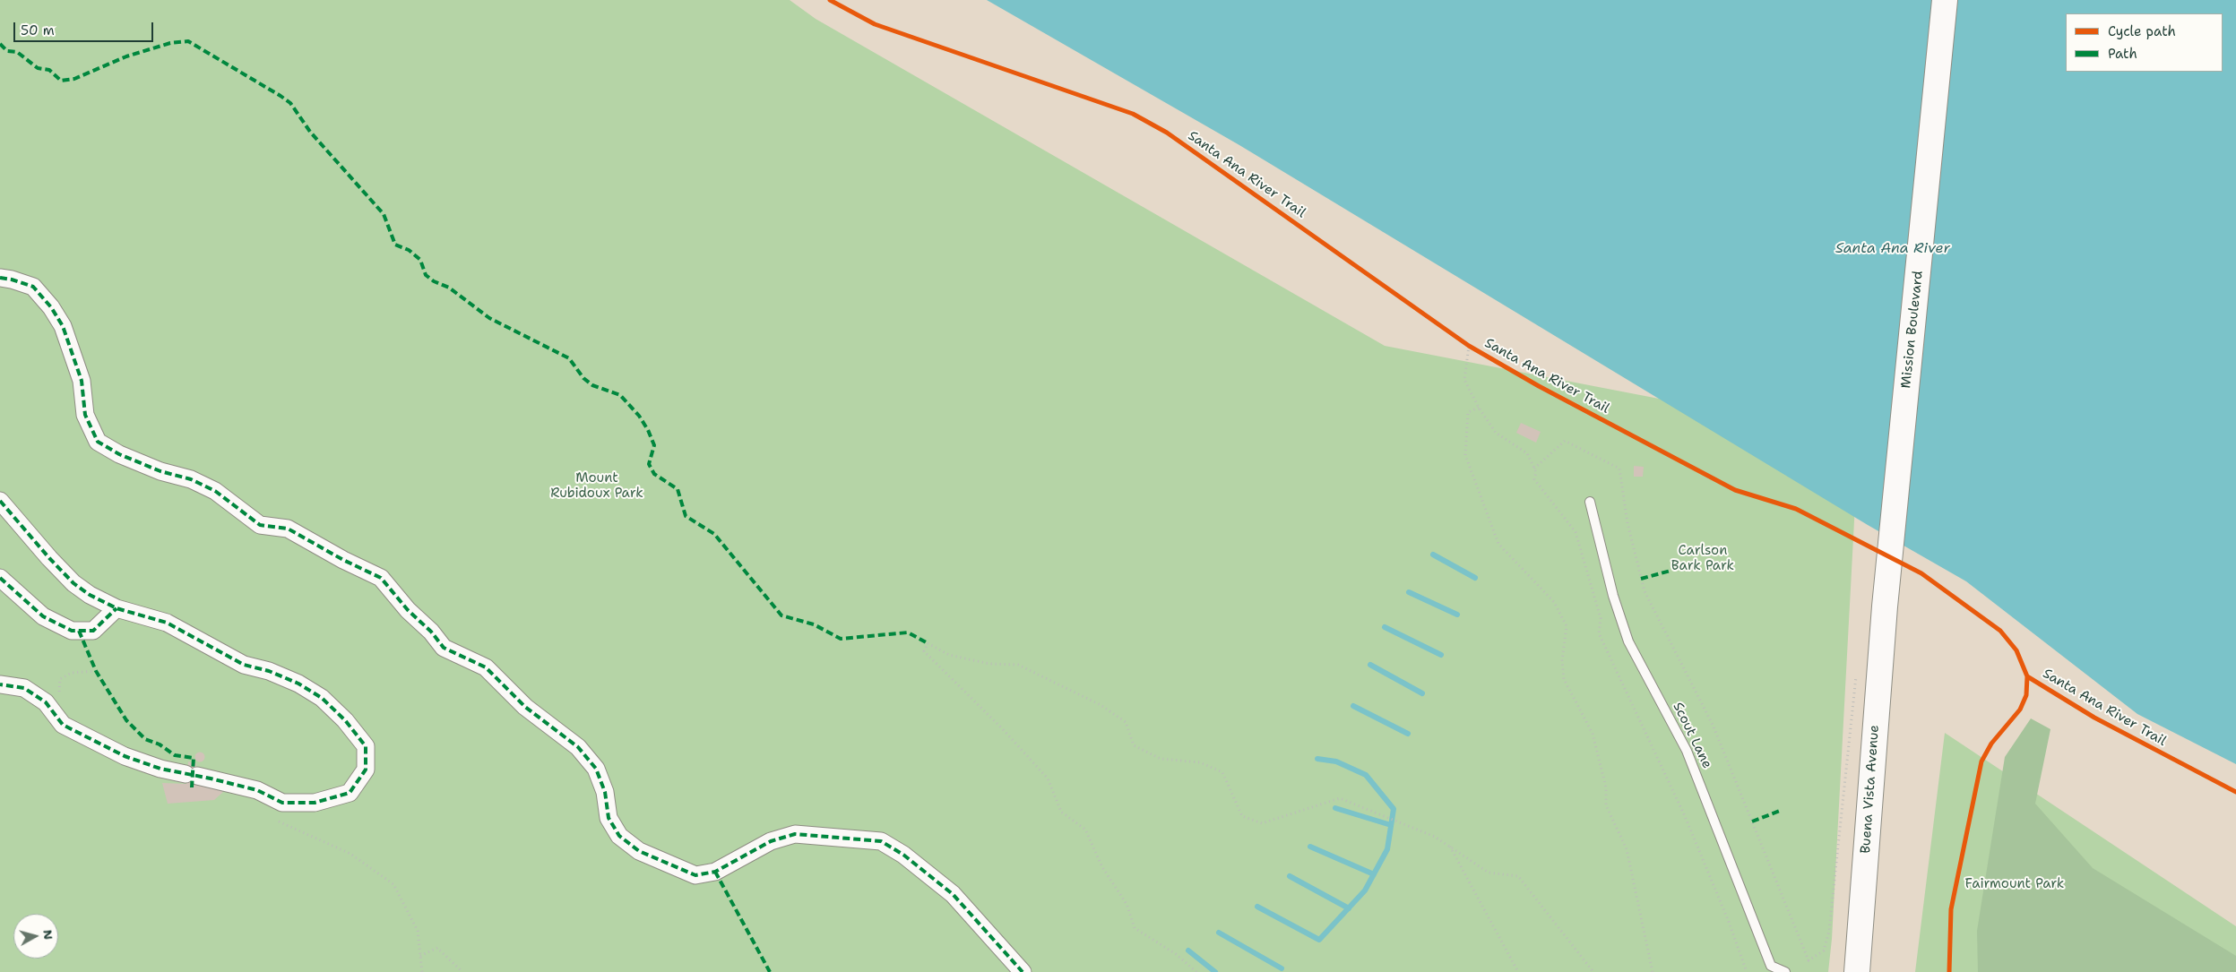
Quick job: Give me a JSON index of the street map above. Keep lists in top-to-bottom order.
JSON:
{
  "streets": {
    "main road": ["Mission Boulevard", "Buena Vista Avenue"],
    "lane": ["Scout Lane"],
    "cycle path": ["Santa Ana River Trail"]
  },
  "crossings": [
    ["Mission Boulevard", "Buena Vista Avenue"]
  ],
  "water": ["Santa Ana River"],
  "parks": ["Mount Rubidoux Park", "Carlson Bark Park", "Fairmount Park"],
  "legend": ["Cycle path", "Path"],
  "scale_bar": "50 m",
  "north": "right"
}
